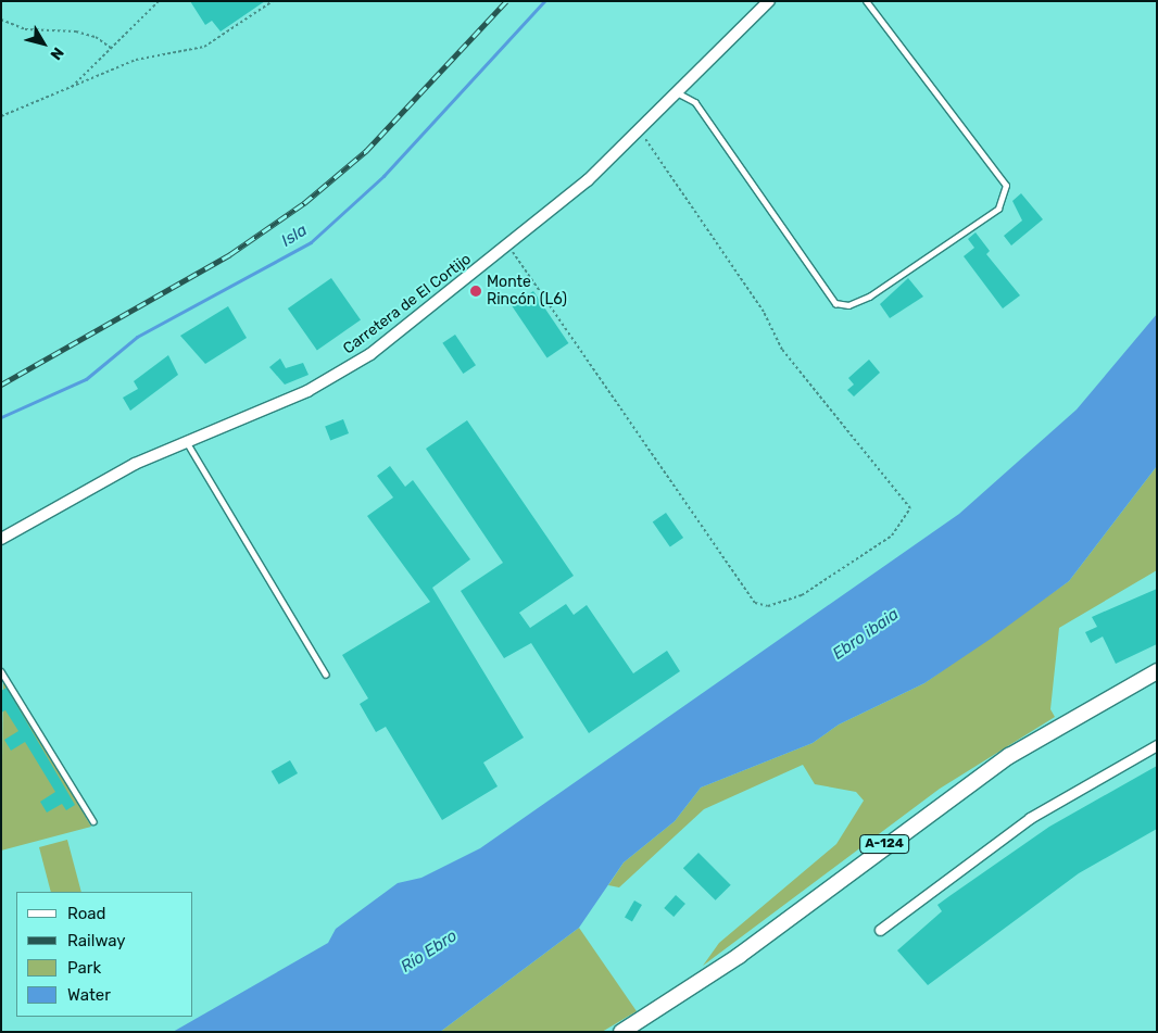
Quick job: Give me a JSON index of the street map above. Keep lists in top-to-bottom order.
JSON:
{
  "streets": {
    "main road": ["A-124"],
    "street": ["Carretera de El Cortijo"]
  },
  "water": ["Isla", "Ebro ibaia", "Río Ebro"],
  "places": ["Monte Rincón (L6)"],
  "legend": [
    "Road",
    "Railway",
    "Park",
    "Water"
  ],
  "north": "bottom right"
}
